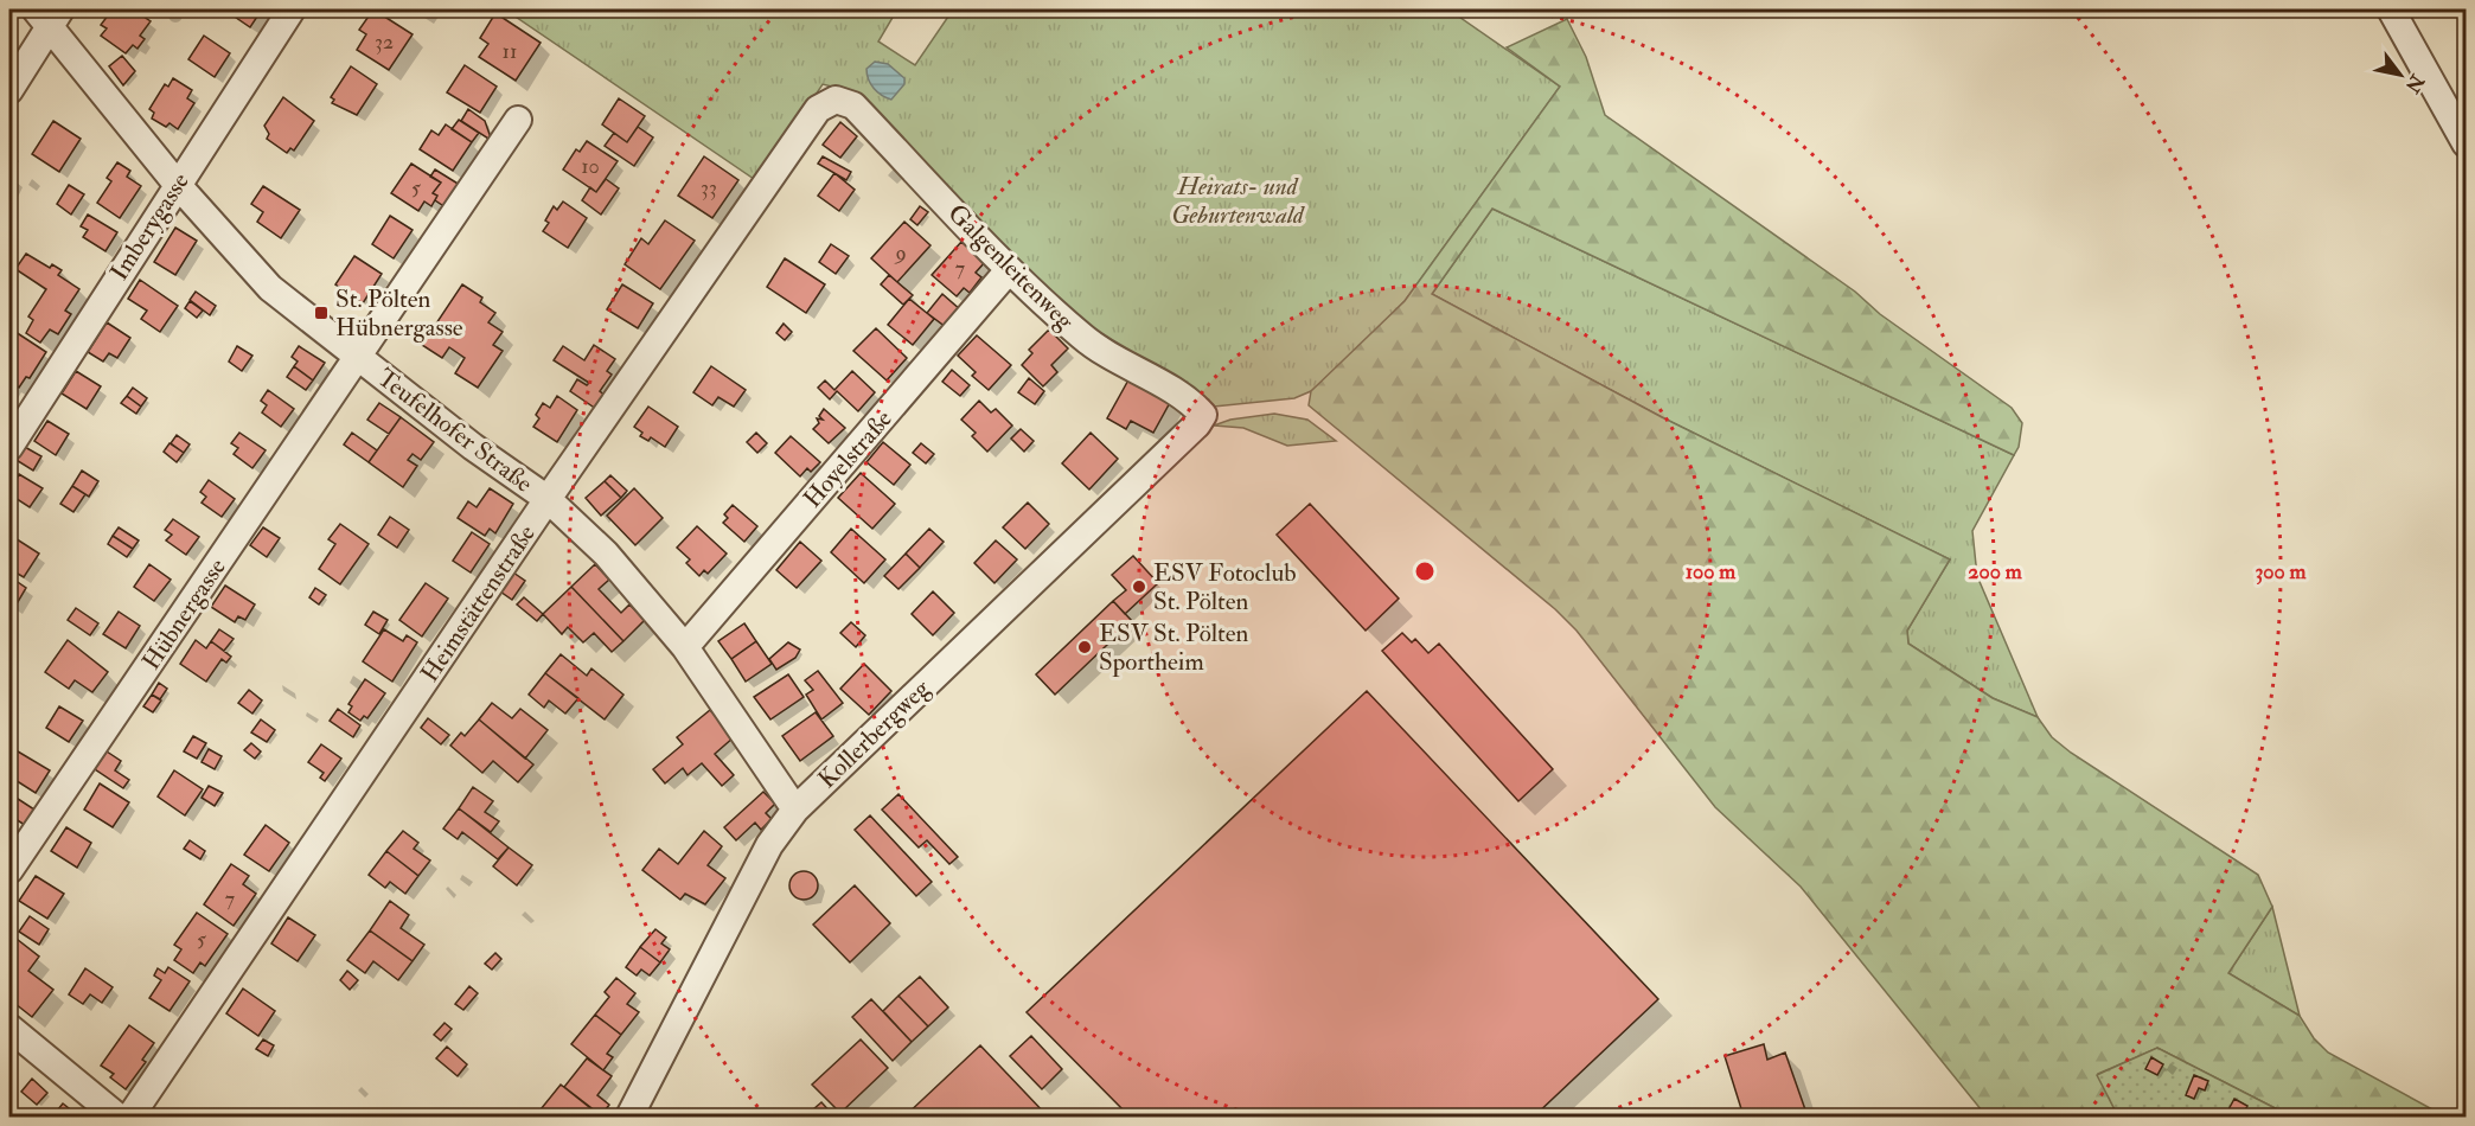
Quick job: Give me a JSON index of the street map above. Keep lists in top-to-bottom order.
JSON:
{
  "streets": {
    "street": [
      "Imberygasse",
      "Galgenleitenweg",
      "Teufelhofer Straße",
      "Hoyelstraße",
      "Heimstättenstraße",
      "Hübnergasse",
      "Kollerbergweg"
    ]
  },
  "crossings": [
    ["Imberygasse", "Teufelhofer Straße"],
    ["Galgenleitenweg", "Hoyelstraße"],
    ["Galgenleitenweg", "Heimstättenstraße"],
    ["Galgenleitenweg", "Kollerbergweg"],
    ["Teufelhofer Straße", "Hoyelstraße"],
    ["Teufelhofer Straße", "Heimstättenstraße"],
    ["Teufelhofer Straße", "Hübnergasse"],
    ["Teufelhofer Straße", "Kollerbergweg"]
  ],
  "parks": ["Heirats- und Geburtenwald"],
  "places": {
    "transit": ["St. Pölten Hübnergasse"],
    "other": ["ESV Fotoclub St. Pölten", "ESV St. Pölten Sportheim"]
  },
  "house_numbers": [
    "32",
    "11",
    "10",
    "5",
    "33",
    "9",
    "7",
    "7",
    "5"
  ],
  "north": "bottom right",
  "rings": ["100 m", "200 m", "300 m"]
}
